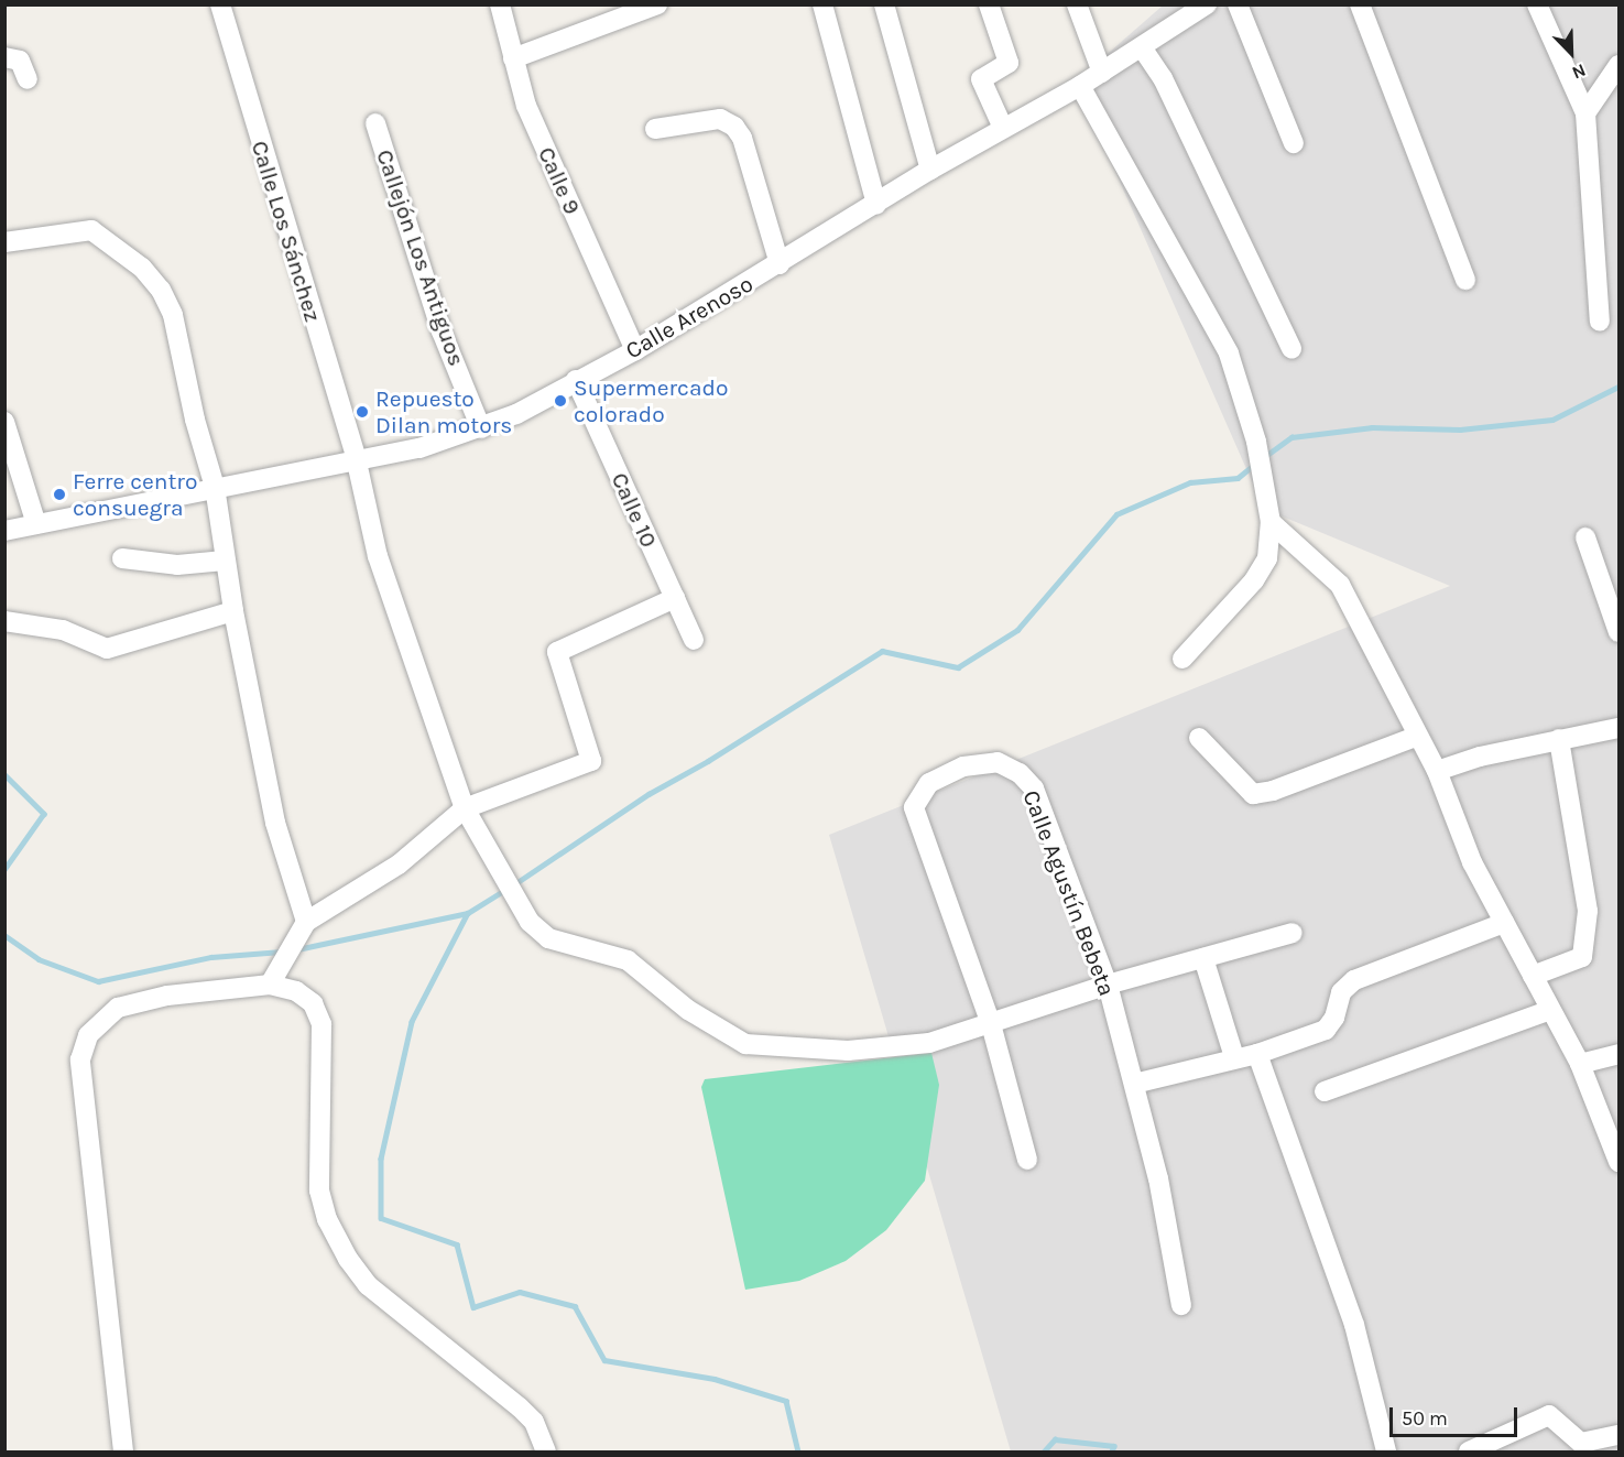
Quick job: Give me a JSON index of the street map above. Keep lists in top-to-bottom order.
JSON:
{
  "streets": {
    "street": [
      "Calle 9",
      "Calle Los Sánchez",
      "Callejón Los Antiguos",
      "Calle Arenoso",
      "Calle 10",
      "Calle Agustín Bebeta"
    ]
  },
  "crossings": [
    ["Calle 9", "Calle Arenoso"],
    ["Calle Los Sánchez", "Calle Arenoso"],
    ["Calle Los Sánchez", "Calle Agustín Bebeta"],
    ["Callejón Los Antiguos", "Calle Arenoso"],
    ["Calle Arenoso", "Calle 10"]
  ],
  "places": ["Supermercado colorado", "Repuesto Dilan motors", "Ferre centro consuegra"],
  "scale_bar": "50 m",
  "north": "bottom right"
}
